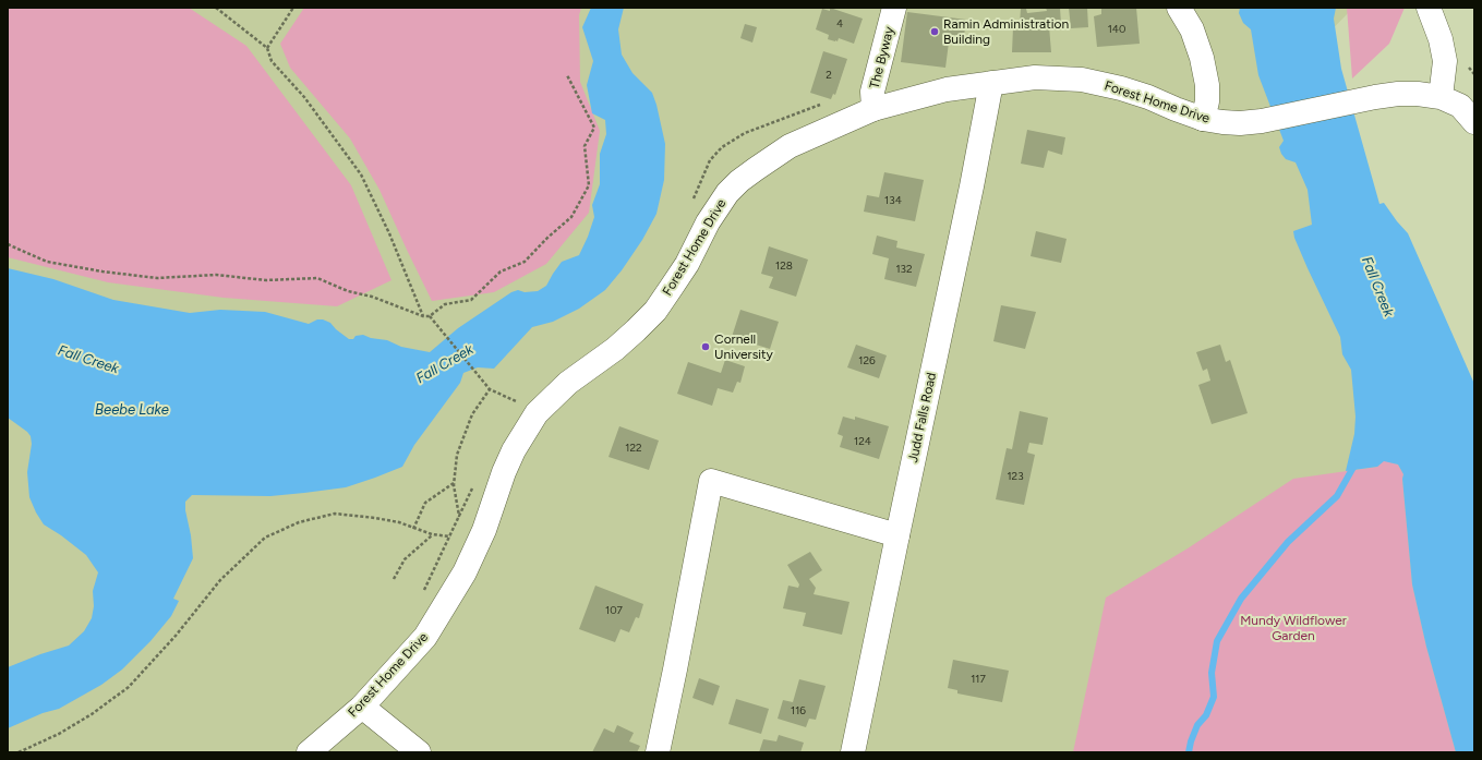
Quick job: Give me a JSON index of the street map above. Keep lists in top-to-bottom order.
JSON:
{
  "streets": {
    "street": ["The Byway", "Forest Home Drive", "Judd Falls Road"]
  },
  "crossings": [
    ["The Byway", "Forest Home Drive"],
    ["Forest Home Drive", "Judd Falls Road"]
  ],
  "water": ["Fall Creek", "Beebe Lake"],
  "parks": ["Mundy Wildflower Garden"],
  "places": ["Ramin Administration Building", "Cornell University"],
  "house_numbers": [
    "4",
    "140",
    "2",
    "134",
    "128",
    "132",
    "126",
    "124",
    "122",
    "123",
    "107",
    "117",
    "116"
  ]
}
